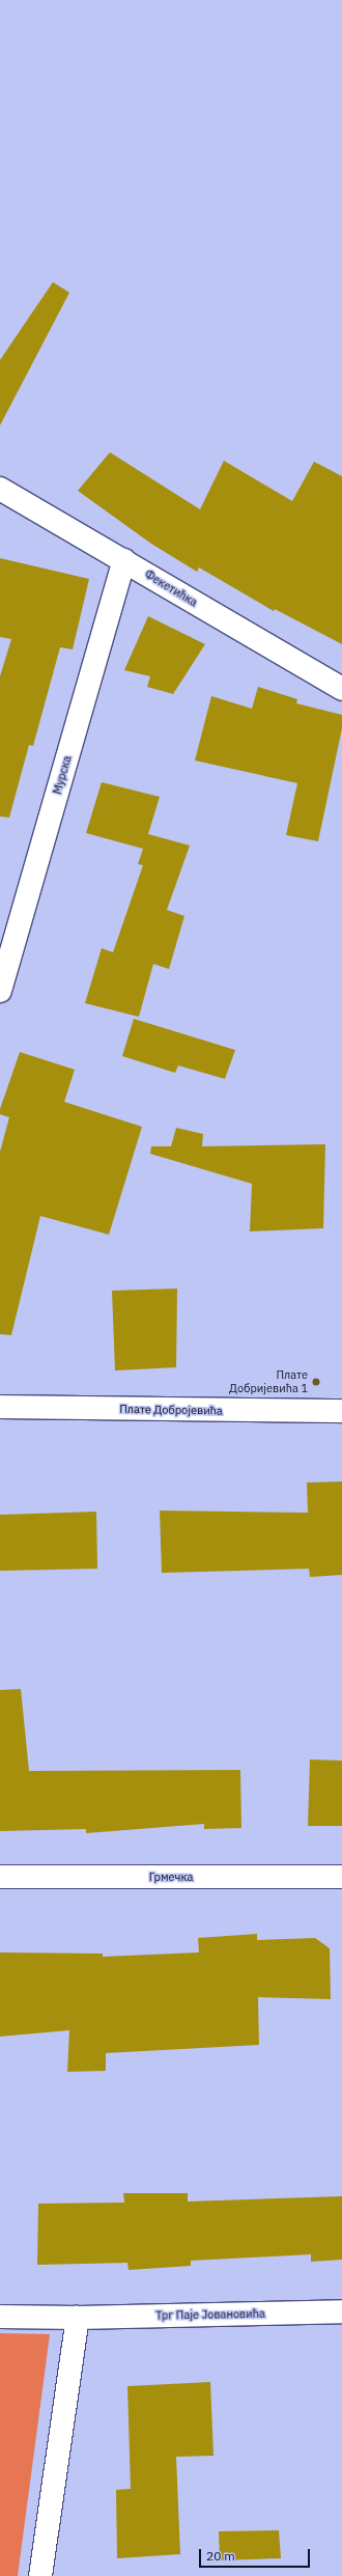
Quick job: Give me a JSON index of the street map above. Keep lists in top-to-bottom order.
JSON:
{
  "streets": {
    "street": [
      "Фекетићка",
      "Мурска",
      "Плате Добројевића",
      "Грмечка",
      "Трг Паје Јовановића"
    ]
  },
  "crossings": [
    ["Фекетићка", "Мурска"]
  ],
  "places": ["Плате Добријевића 1"],
  "scale_bar": "20 m"
}
